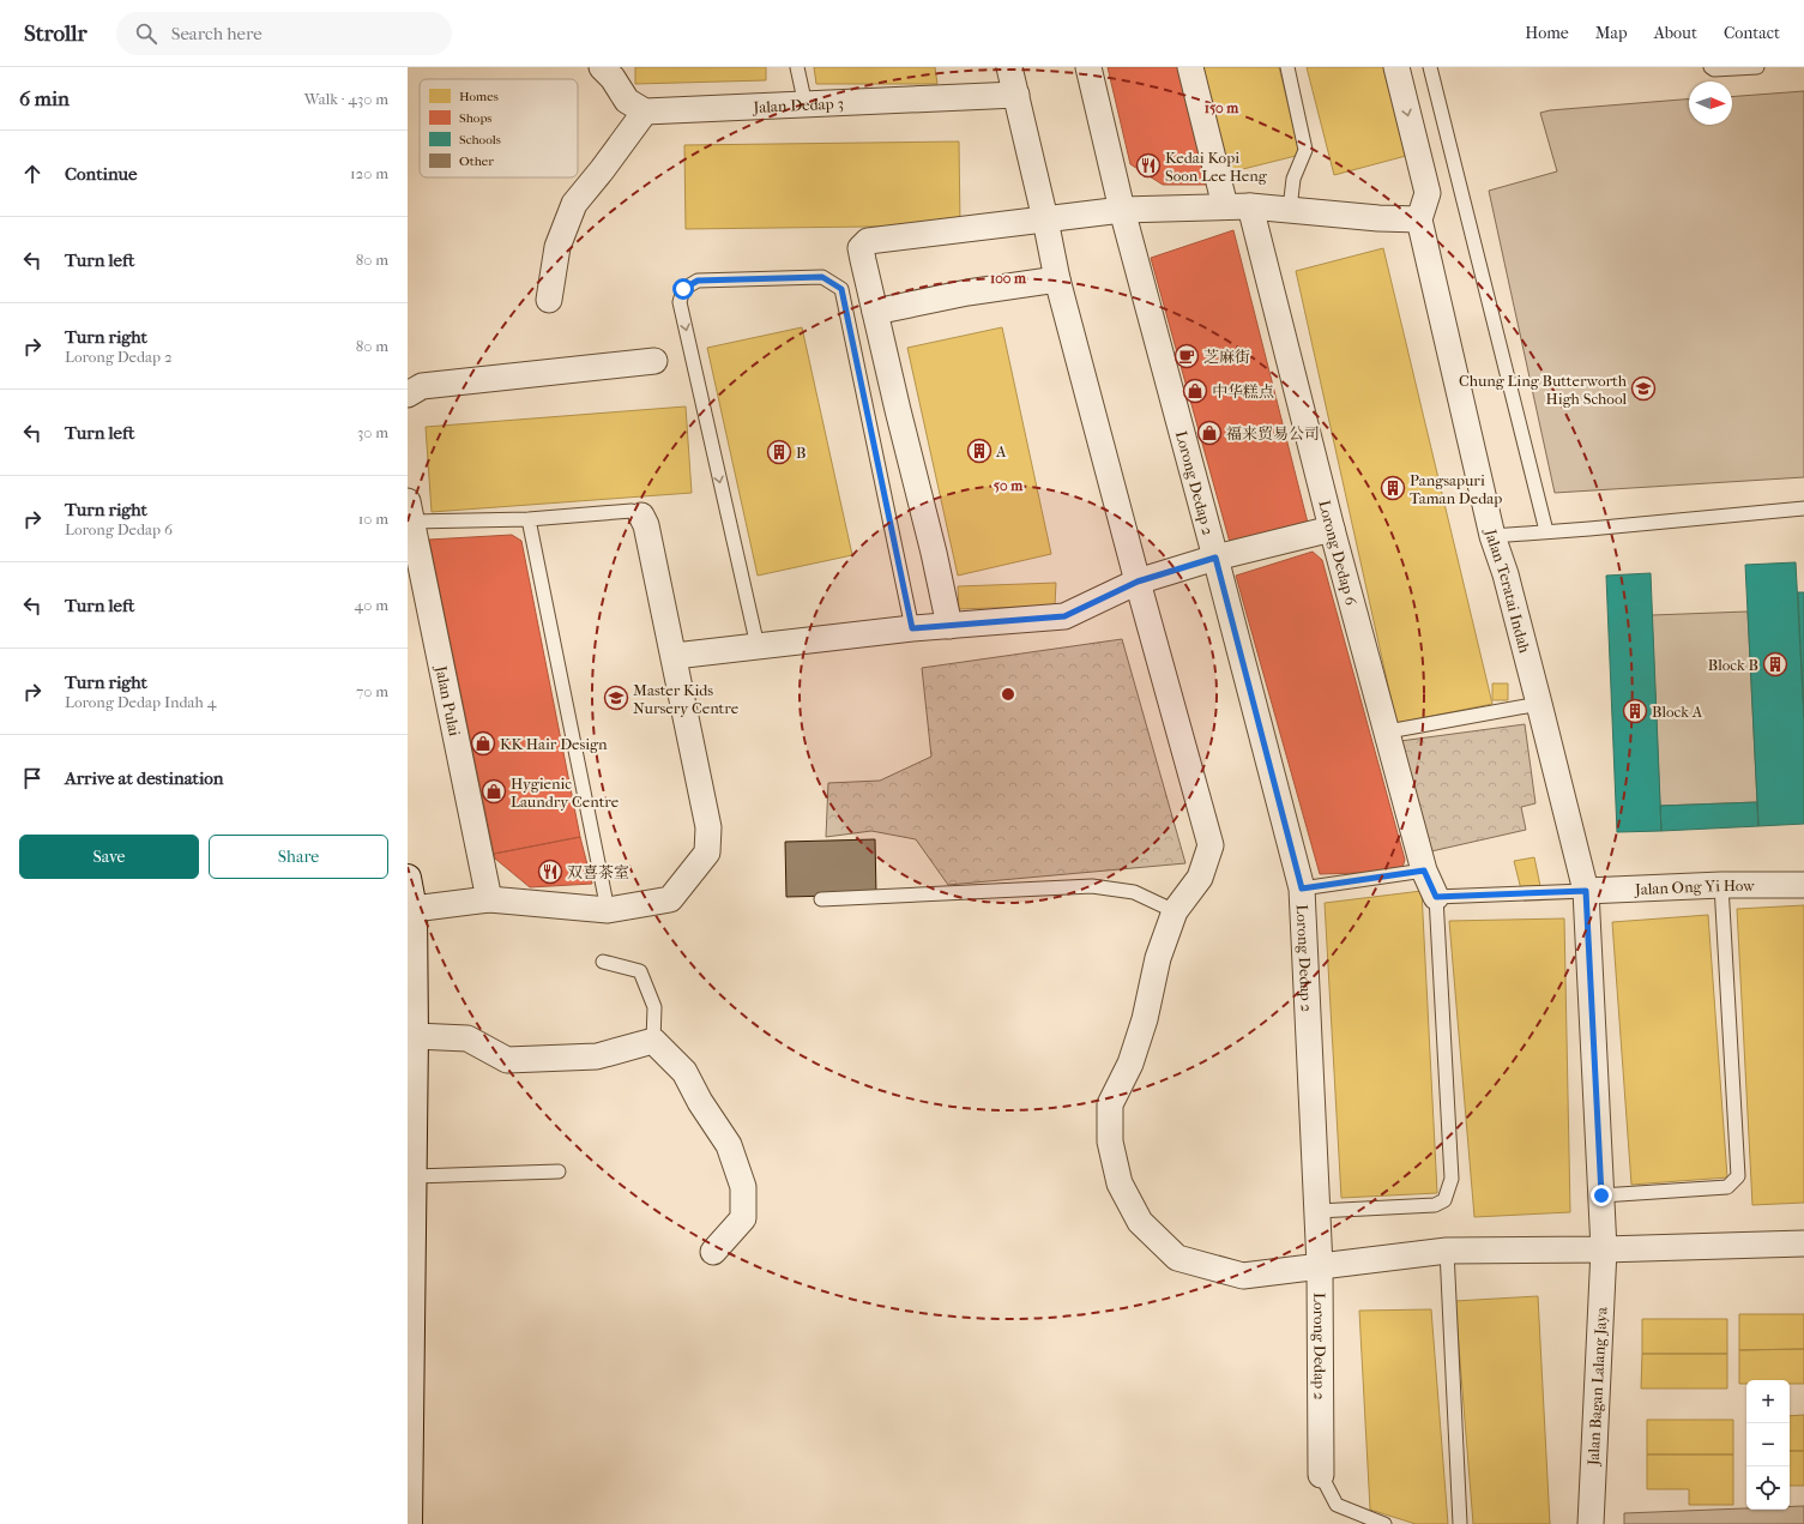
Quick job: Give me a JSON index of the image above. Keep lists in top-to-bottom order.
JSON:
{
  "streets": {
    "street": [
      "Jalan Dedap 3",
      "Lorong Dedap 2",
      "Lorong Dedap 6",
      "Jalan Teratai Indah",
      "Jalan Pulai",
      "Jalan Ong Yi How",
      "Jalan Bagan Lalang Jaya"
    ]
  },
  "crossings": [
    ["Jalan Teratai Indah", "Jalan Ong Yi How"],
    ["Jalan Teratai Indah", "Jalan Bagan Lalang Jaya"]
  ],
  "places": {
    "restaurant": ["Kedai Kopi Soon Lee Heng", "双喜茶室"],
    "cafe": ["芝麻街"],
    "school or university": ["Chung Ling Butterworth High School", "Master Kids Nursery Centre"],
    "shop": [
      "中华糕点",
      "福来贸易公司",
      "KK Hair Design",
      "Hygienic Laundry Centre"
    ],
    "building": [
      "A",
      "B",
      "Pangsapuri Taman Dedap",
      "Block B",
      "Block A"
    ]
  },
  "legend": [
    "Homes",
    "Shops",
    "Schools",
    "Other"
  ],
  "north": "right",
  "page": {
    "header": "Strollr",
    "search": "Search here",
    "nav": [
      "Home",
      "Map",
      "About",
      "Contact"
    ],
    "heading": ["6 min", "Walk · 430 m"],
    "list": [
      ["Continue", "120 m"],
      ["Turn left", "80 m"],
      ["Turn right", "Lorong Dedap 2", "80 m"],
      ["Turn left", "30 m"],
      ["Turn right", "Lorong Dedap 6", "10 m"],
      ["Turn left", "40 m"],
      ["Turn right", "Lorong Dedap Indah 4", "70 m"],
      "Arrive at destination"
    ],
    "buttons": ["Save", "Share"],
    "map_buttons": ["+", "−"]
  },
  "rings": ["150 m", "100 m", "50 m"]
}
